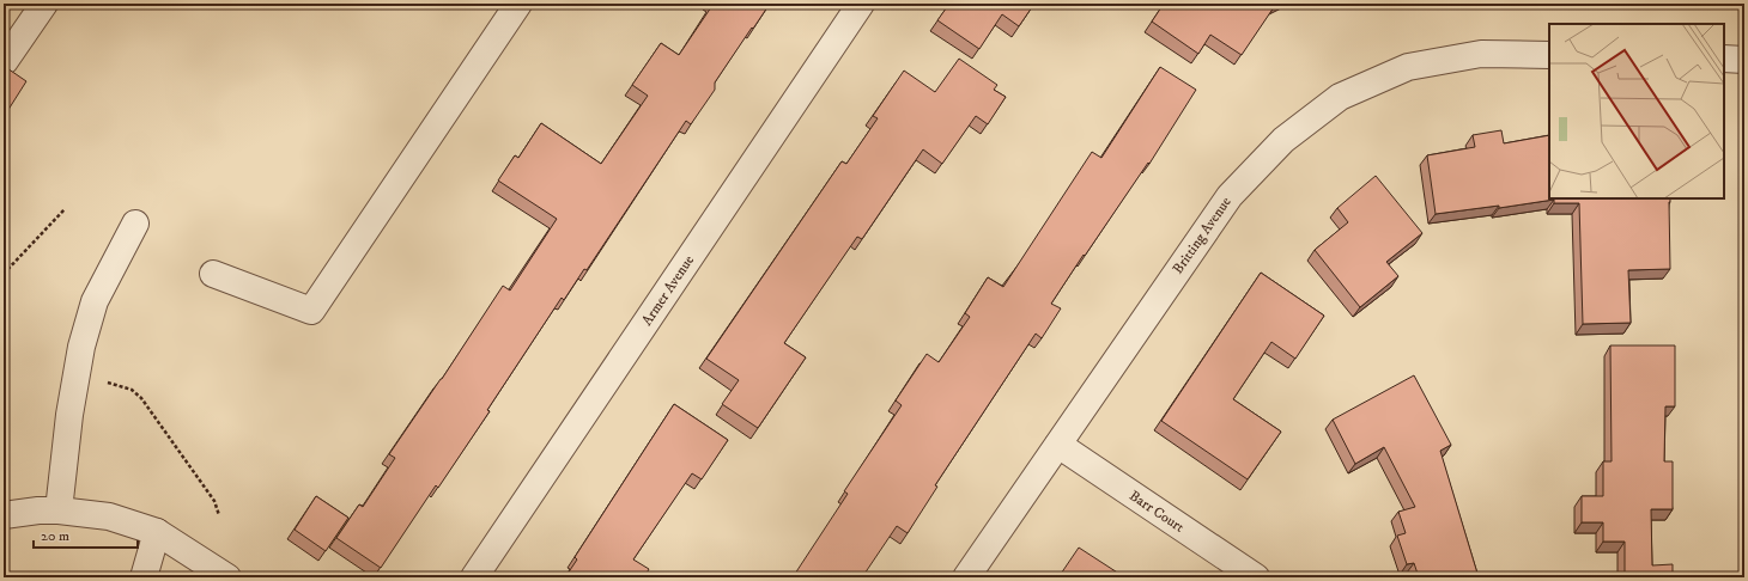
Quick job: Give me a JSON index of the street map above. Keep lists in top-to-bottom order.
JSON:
{
  "streets": {
    "street": ["Britting Avenue", "Armer Avenue", "Barr Court"]
  },
  "crossings": [
    ["Britting Avenue", "Barr Court"]
  ],
  "scale_bar": "20 m"
}
